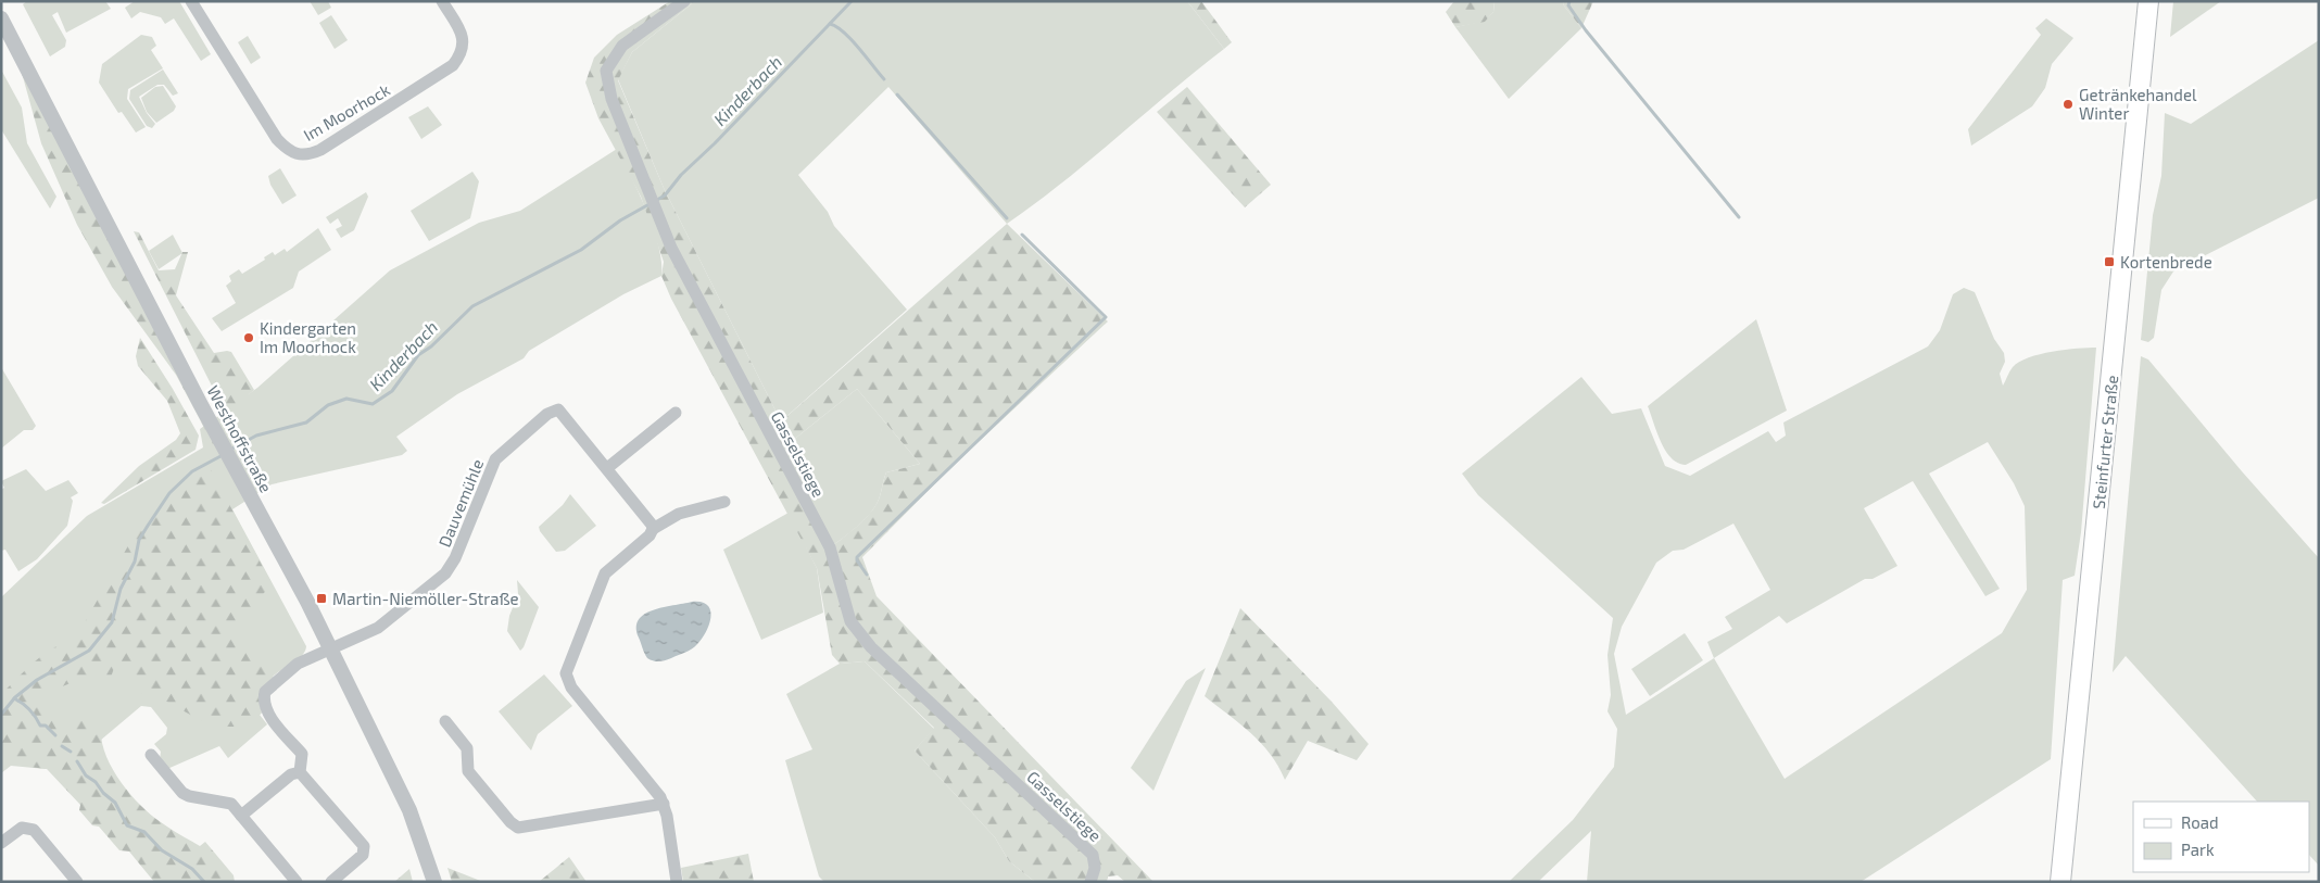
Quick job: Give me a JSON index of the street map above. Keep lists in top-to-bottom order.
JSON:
{
  "streets": {
    "main road": ["Steinfurter Straße"],
    "street": [
      "Im Moorhock",
      "Westhoffstraße",
      "Gasselstiege",
      "Dauvemühle"
    ]
  },
  "crossings": [
    ["Westhoffstraße", "Dauvemühle"]
  ],
  "water": ["Kinderbach"],
  "places": {
    "other": ["Getränkehandel Winter", "Kindergarten Im Moorhock"],
    "transit": ["Kortenbrede", "Martin-Niemöller-Straße"]
  },
  "legend": ["Road", "Park"]
}
